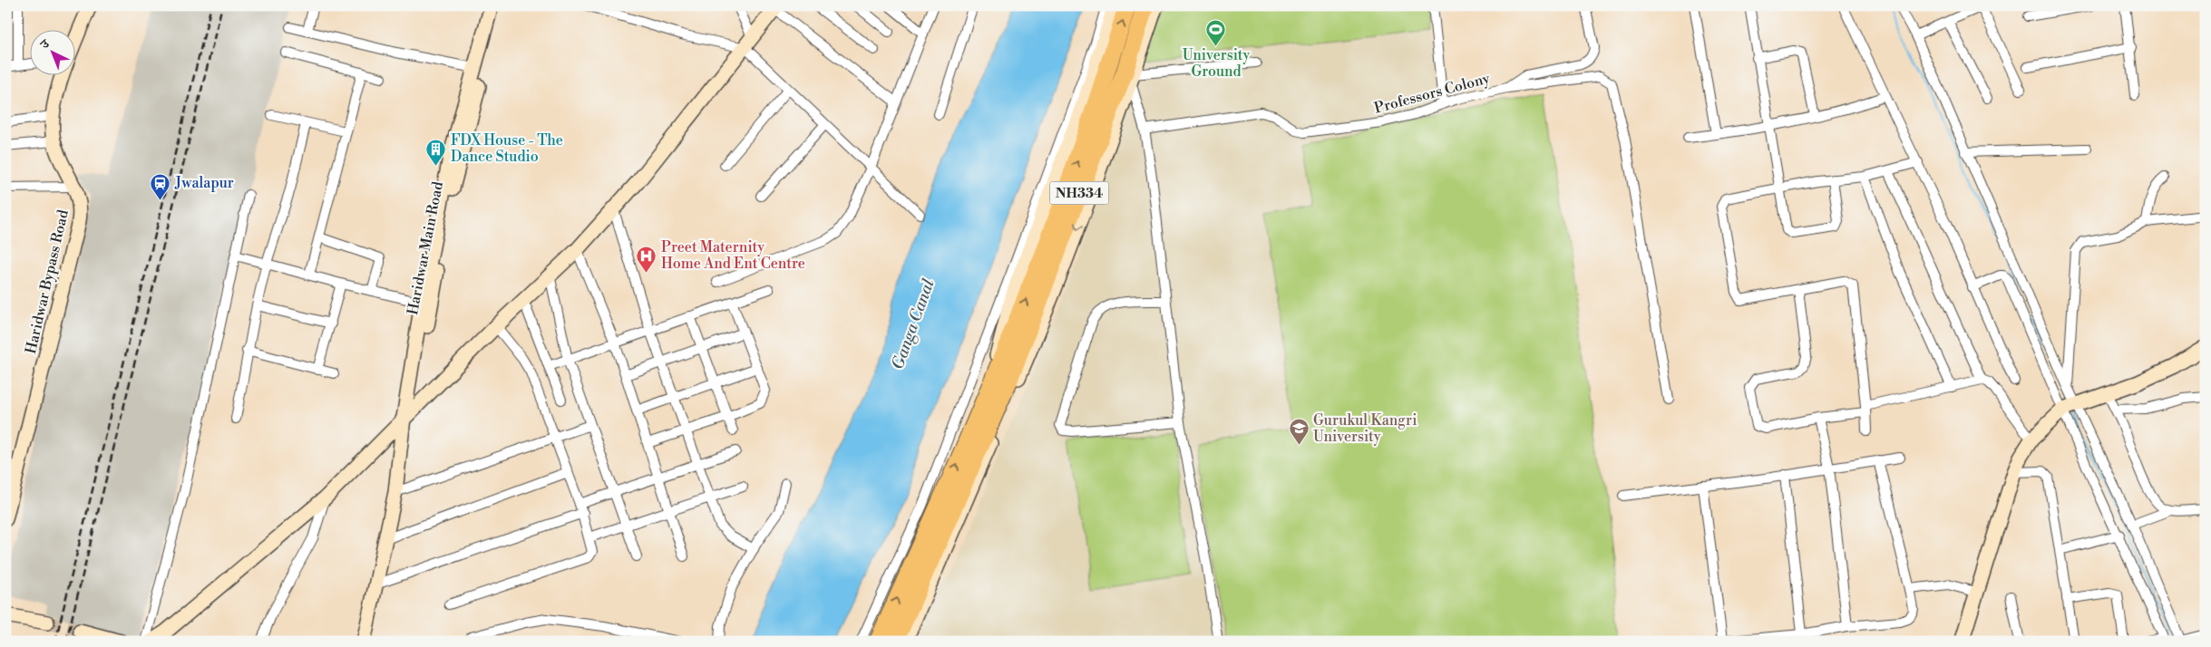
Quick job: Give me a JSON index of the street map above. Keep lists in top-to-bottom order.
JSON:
{
  "streets": {
    "highway": ["NH334"],
    "street": ["Professors Colony", "Haridwar Main Road", "Haridwar Bypass Road"]
  },
  "water": ["Ganga Canal"],
  "places": {
    "sports": ["University Ground"],
    "building": ["FDX House - The Dance Studio"],
    "station": ["Jwalapur"],
    "hospital": ["Preet Maternity Home And Ent Centre"],
    "school or university": ["Gurukul Kangri University"]
  },
  "north": "top left"
}
